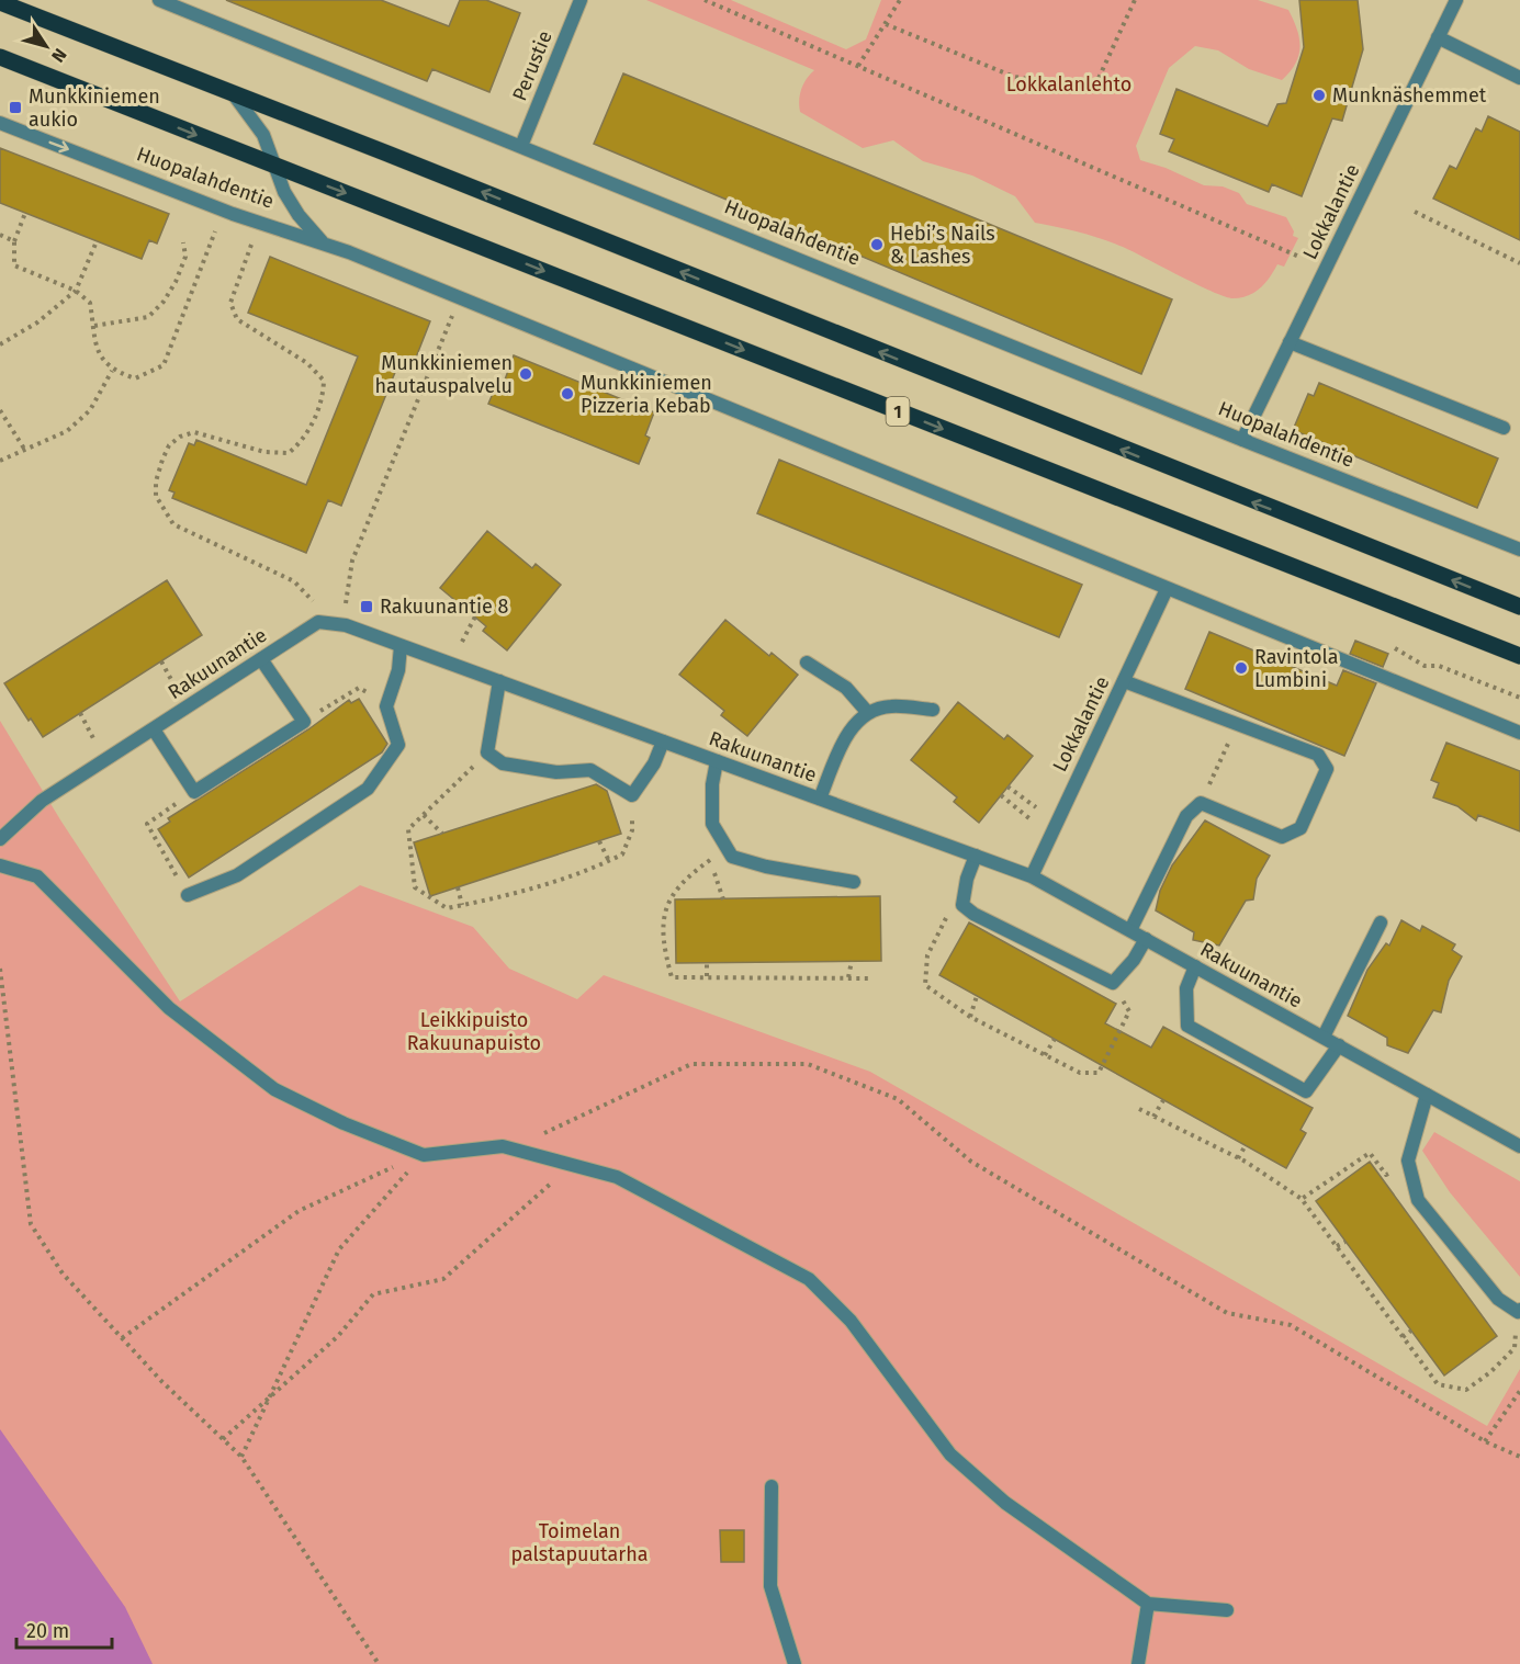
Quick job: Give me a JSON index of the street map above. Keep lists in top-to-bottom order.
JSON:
{
  "streets": {
    "main road": ["Huopalahdentie", "1"],
    "street": ["Perustie", "Lokkalantie", "Rakuunantie"]
  },
  "crossings": [
    ["Perustie", "Huopalahdentie"],
    ["Huopalahdentie", "Lokkalantie"],
    ["Lokkalantie", "Rakuunantie"]
  ],
  "parks": ["Lokkalanlehto", "Leikkipuisto Rakuunapuisto", "Toimelan palstapuutarha"],
  "places": {
    "other": [
      "Munknäshemmet",
      "Hebi’s Nails & Lashes",
      "Munkkiniemen hautauspalvelu",
      "Munkkiniemen Pizzeria Kebab",
      "Ravintola Lumbini"
    ],
    "transit": ["Munkkiniemen aukio", "Rakuunantie 8"]
  },
  "scale_bar": "20 m",
  "north": "bottom right"
}
